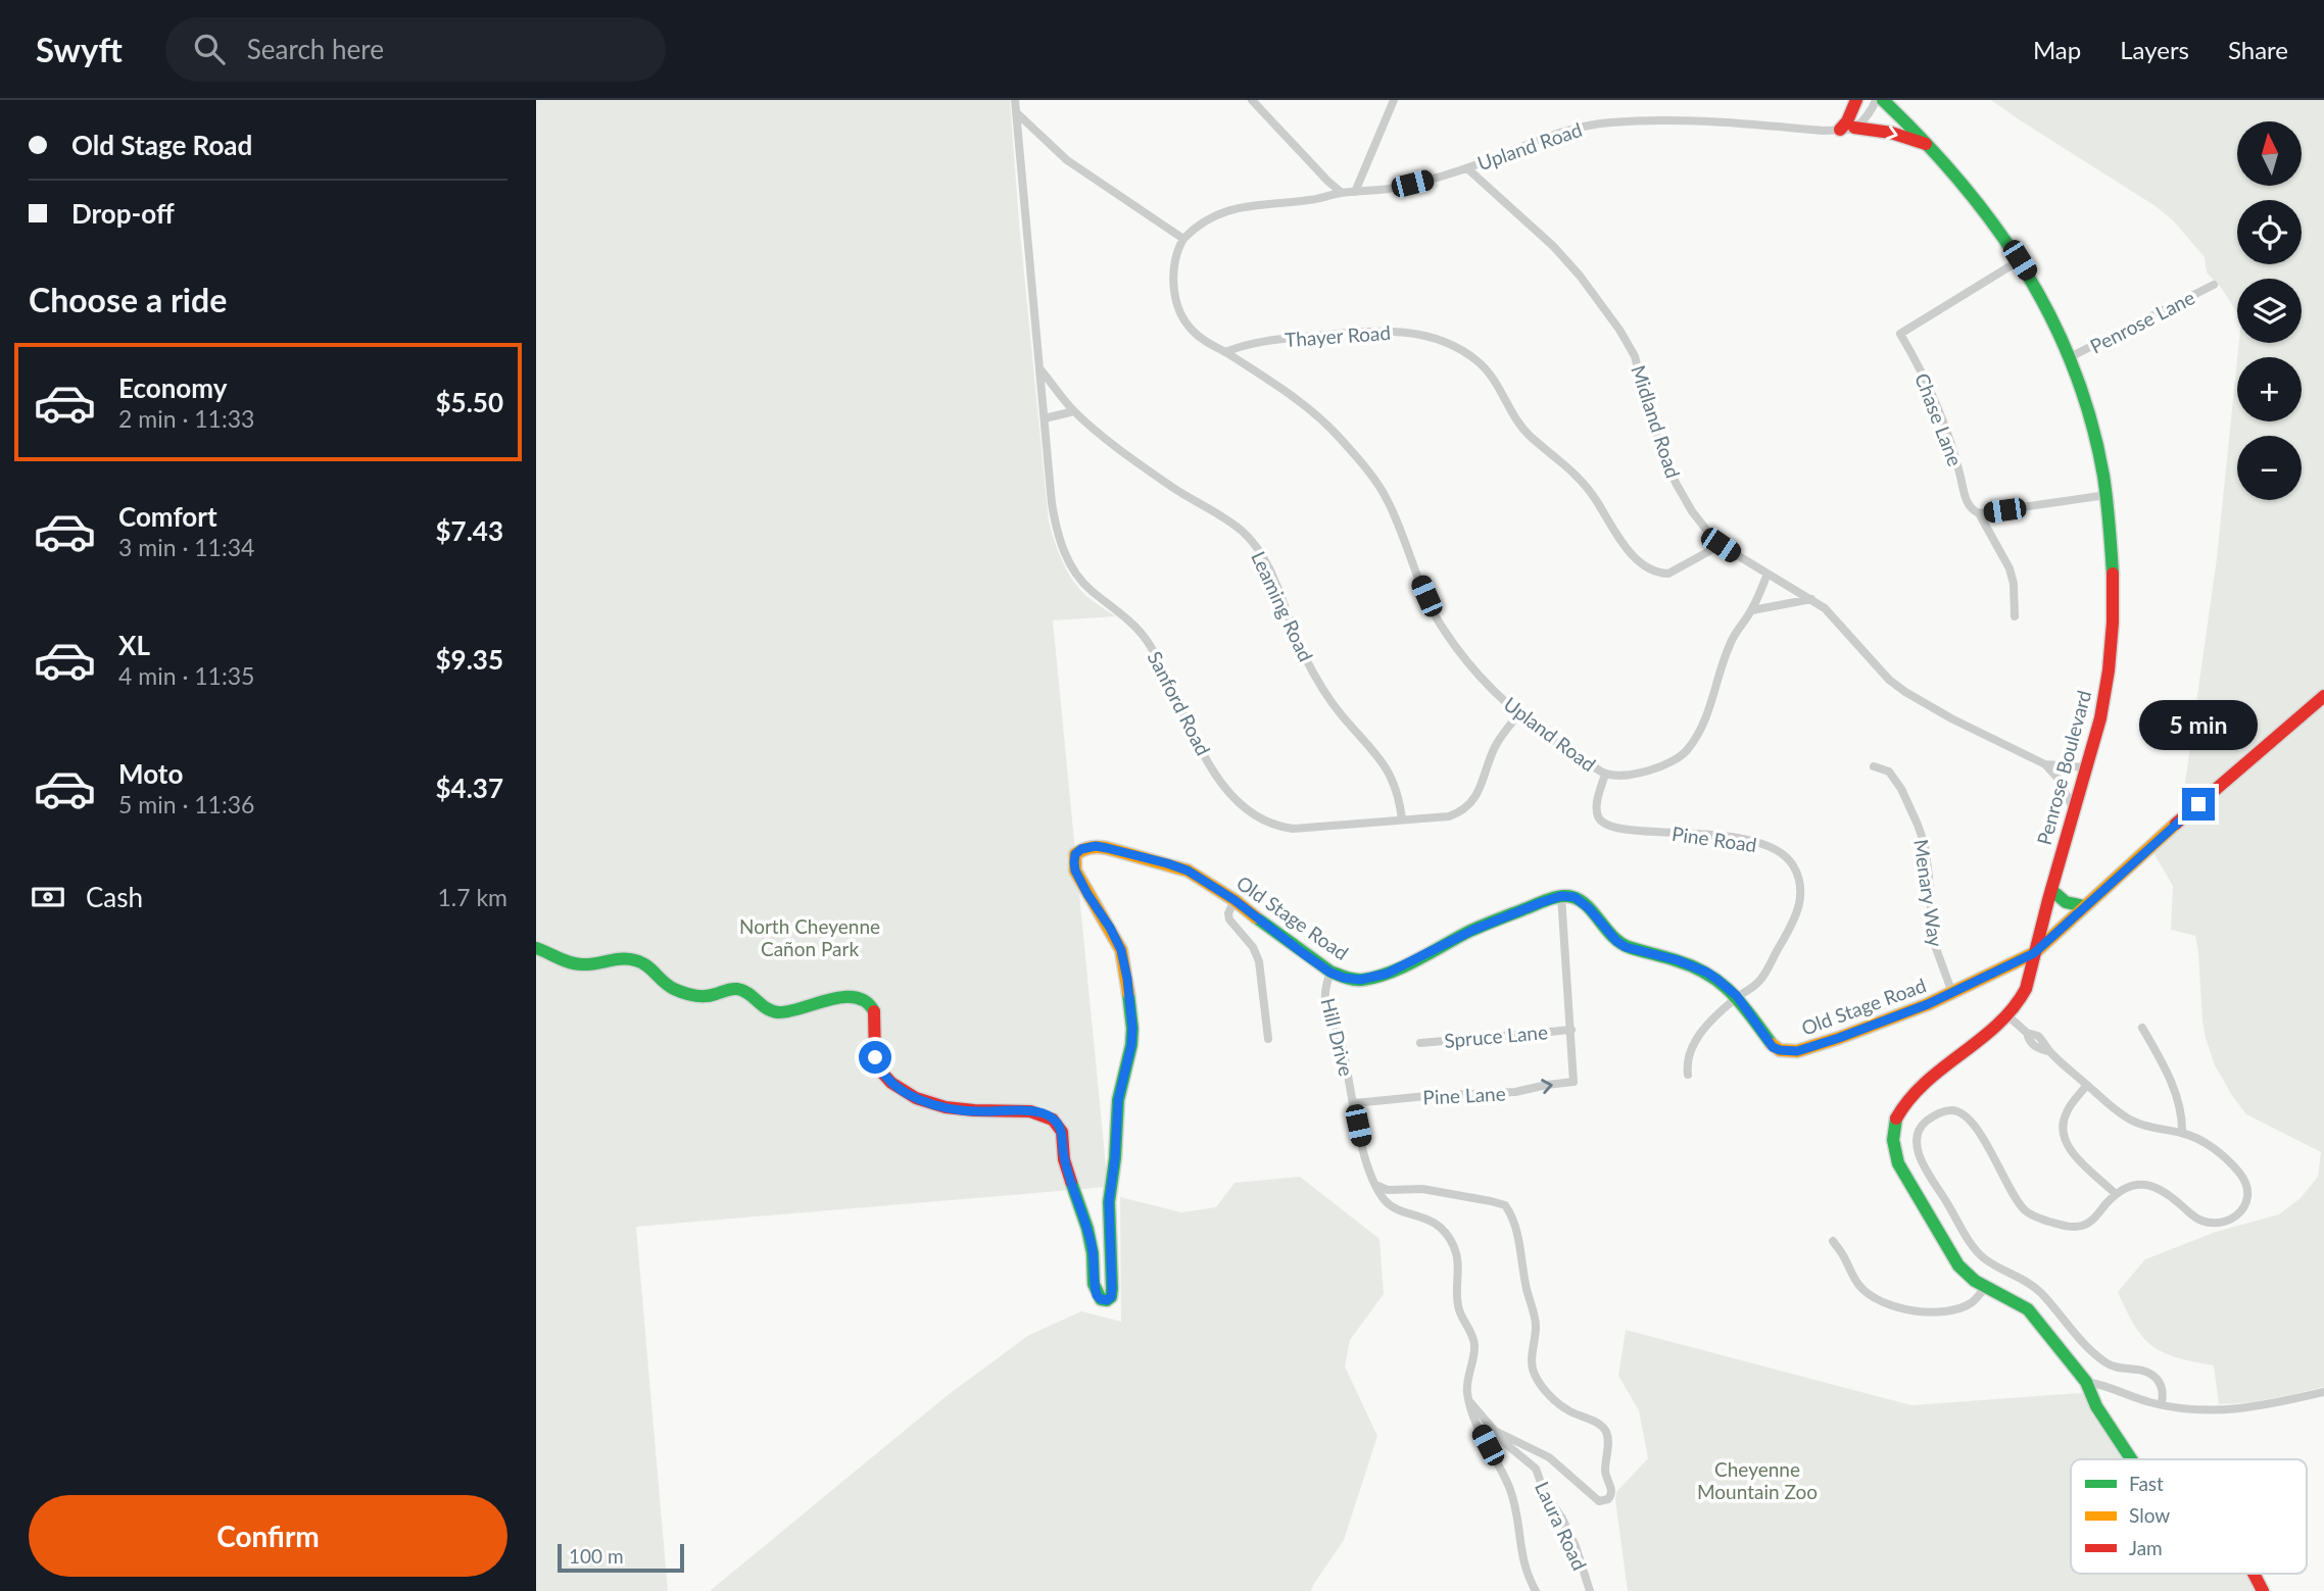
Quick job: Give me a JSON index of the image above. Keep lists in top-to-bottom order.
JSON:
{
  "streets": {
    "street": [
      "Upland Road",
      "Penrose Lane",
      "Thayer Road",
      "Chase Lane",
      "Midland Road",
      "Leaming Road",
      "Sanford Road",
      "Penrose Boulevard",
      "Pine Road",
      "Menary Way",
      "Old Stage Road",
      "Spruce Lane",
      "Hill Drive",
      "Pine Lane",
      "Laura Road"
    ]
  },
  "crossings": [
    ["Upland Road", "Thayer Road"],
    ["Upland Road", "Midland Road"],
    ["Upland Road", "Sanford Road"],
    ["Upland Road", "Pine Road"],
    ["Penrose Lane", "Penrose Boulevard"],
    ["Thayer Road", "Midland Road"],
    ["Chase Lane", "Penrose Boulevard"],
    ["Midland Road", "Penrose Boulevard"],
    ["Leaming Road", "Sanford Road"],
    ["Penrose Boulevard", "Old Stage Road"],
    ["Pine Road", "Old Stage Road"],
    ["Menary Way", "Old Stage Road"],
    ["Old Stage Road", "Hill Drive"],
    ["Spruce Lane", "Pine Lane"],
    ["Hill Drive", "Pine Lane"]
  ],
  "one_way": ["Pine Lane"],
  "parks": ["North Cheyenne Cañon Park", "Cheyenne Mountain Zoo"],
  "legend": ["Fast", "Slow", "Jam"],
  "scale_bar": "100 m",
  "north": "top",
  "page": {
    "header": "Swyft",
    "search": "Search here",
    "nav": ["Map", "Layers", "Share"],
    "banner": ["Old Stage Road", "Drop-off"],
    "map_buttons": ["+", "−"],
    "heading": "Choose a ride",
    "list": [
      {
        "name": "Economy",
        "note": "2 min · 11:33",
        "value": "$5.50"
      },
      {
        "name": "Comfort",
        "note": "3 min · 11:34",
        "value": "$7.43"
      },
      {
        "name": "XL",
        "note": "4 min · 11:35",
        "value": "$9.35"
      },
      {
        "name": "Moto",
        "note": "5 min · 11:36",
        "value": "$4.37"
      }
    ],
    "bubble": "5 min",
    "pay": ["Cash", "1.7 km"],
    "buttons": "Confirm",
    "scale": "100 m"
  }
}
